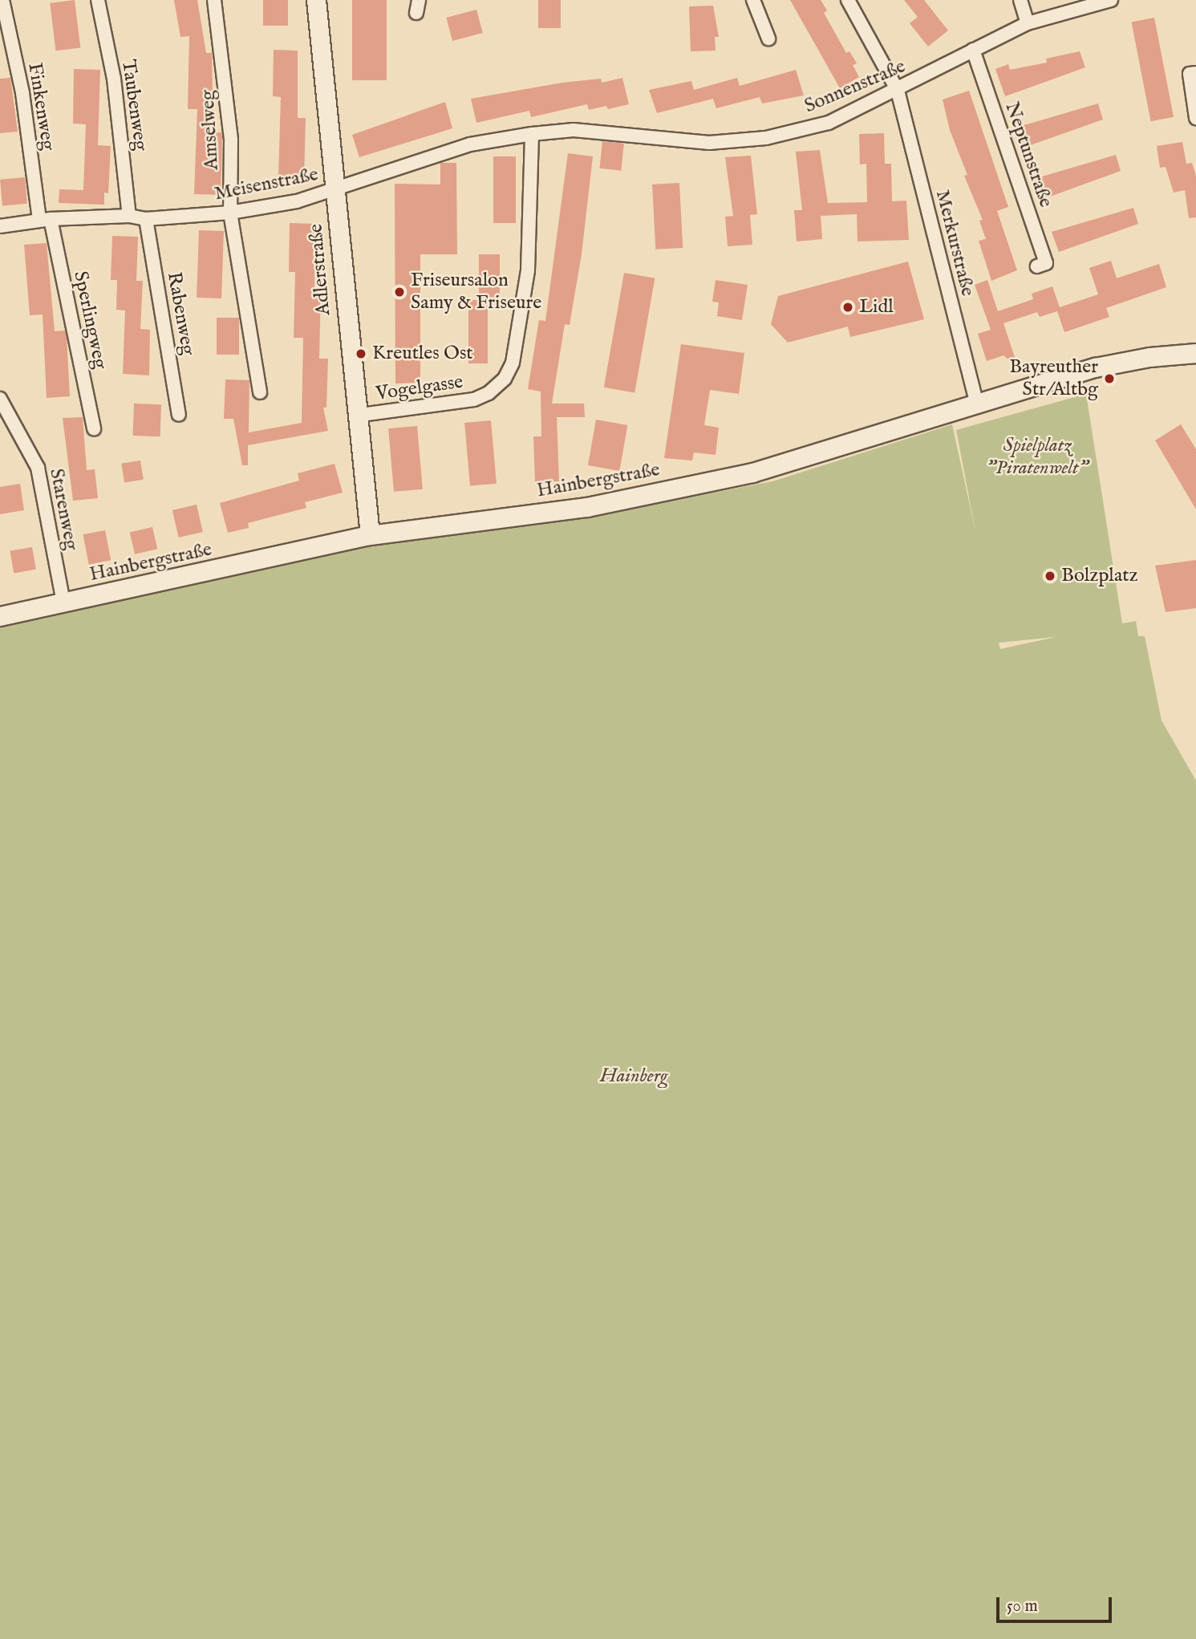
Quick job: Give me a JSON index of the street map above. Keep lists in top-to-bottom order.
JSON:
{
  "streets": {
    "street": [
      "Sonnenstraße",
      "Taubenweg",
      "Finkenweg",
      "Amselweg",
      "Neptunstraße",
      "Meisenstraße",
      "Merkurstraße",
      "Adlerstraße",
      "Rabenweg",
      "Sperlingweg",
      "Vogelgasse",
      "Hainbergstraße",
      "Starenweg"
    ]
  },
  "crossings": [
    ["Sonnenstraße", "Neptunstraße"],
    ["Sonnenstraße", "Meisenstraße"],
    ["Sonnenstraße", "Merkurstraße"],
    ["Sonnenstraße", "Vogelgasse"],
    ["Taubenweg", "Meisenstraße"],
    ["Finkenweg", "Meisenstraße"],
    ["Finkenweg", "Sperlingweg"],
    ["Amselweg", "Meisenstraße"],
    ["Meisenstraße", "Adlerstraße"],
    ["Meisenstraße", "Rabenweg"],
    ["Meisenstraße", "Sperlingweg"],
    ["Meisenstraße", "Vogelgasse"],
    ["Merkurstraße", "Hainbergstraße"],
    ["Adlerstraße", "Vogelgasse"],
    ["Adlerstraße", "Hainbergstraße"],
    ["Hainbergstraße", "Starenweg"]
  ],
  "parks": ["Spielplatz \"Piratenwelt\"", "Hainberg"],
  "places": [
    "Friseursalon Samy & Friseure",
    "Lidl",
    "Kreutles Ost",
    "Bayreuther Str/Altbg",
    "Bolzplatz"
  ],
  "scale_bar": "50 m"
}
